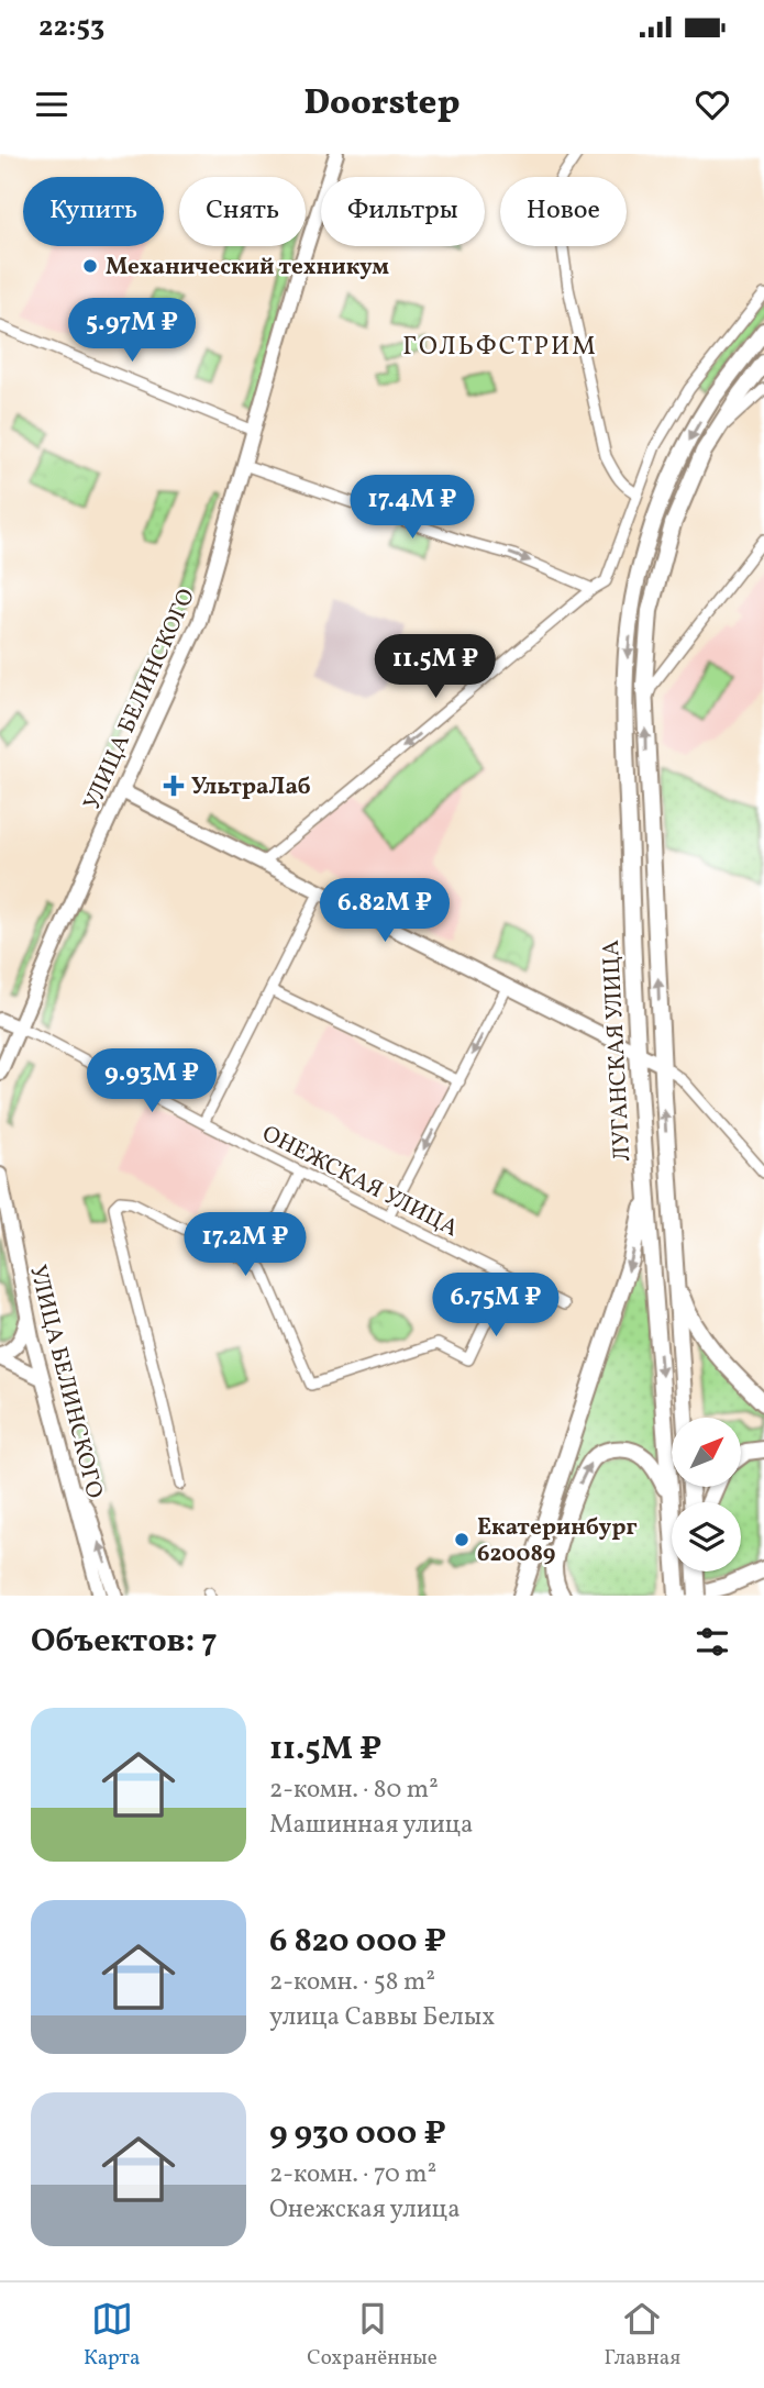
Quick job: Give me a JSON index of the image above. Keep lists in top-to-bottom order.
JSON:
{
  "streets": {
    "main road": ["УЛИЦА БЕЛИНСКОГО", "ЛУГАНСКАЯ УЛИЦА"],
    "street": ["ОНЕЖСКАЯ УЛИЦА"]
  },
  "crossings": [
    ["УЛИЦА БЕЛИНСКОГО", "ОНЕЖСКАЯ УЛИЦА"]
  ],
  "districts": ["ГОЛЬФСТРИМ"],
  "places": {
    "other": ["Механический техникум", "Екатеринбург 620089"],
    "health": ["УльтраЛаб"]
  },
  "north": "top right",
  "page": {
    "status": "22:53",
    "header": "Doorstep",
    "chip": [
      "Купить",
      "Снять",
      "Фильтры",
      "Новое"
    ],
    "price": [
      "5.97M ₽",
      "17.4M ₽",
      "11.5M ₽",
      "6.82M ₽",
      "9.93M ₽",
      "17.2M ₽",
      "6.75M ₽"
    ],
    "heading": "Объектов: 7",
    "list": [
      {
        "name": "11.5M ₽",
        "note": "2-комн. · 80 m² · Машинная улица"
      },
      {
        "name": "6 820 000 ₽",
        "note": "2-комн. · 58 m² · улица Саввы Белых"
      },
      {
        "name": "9 930 000 ₽",
        "note": "2-комн. · 70 m² · Онежская улица"
      }
    ],
    "tabs": ["Карта", "Сохранённые", "Главная"]
  }
}
